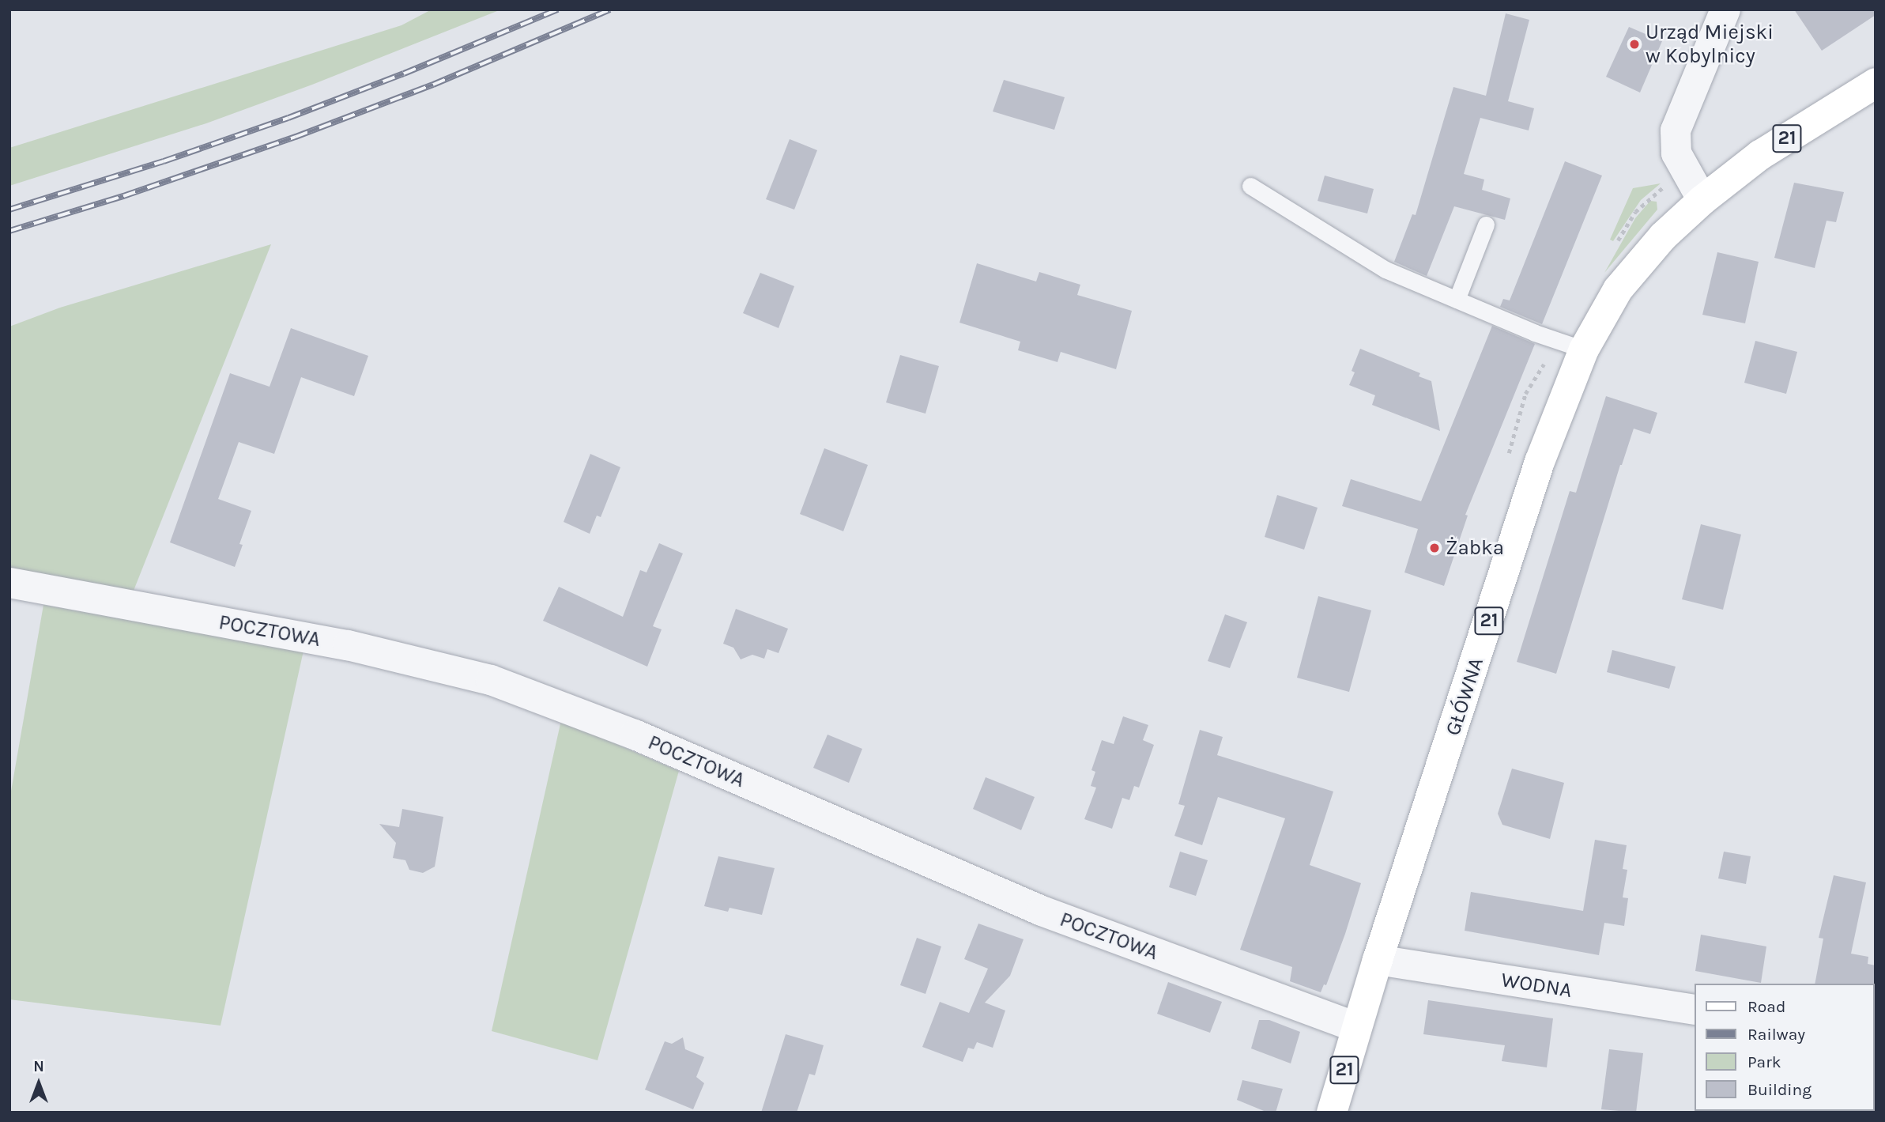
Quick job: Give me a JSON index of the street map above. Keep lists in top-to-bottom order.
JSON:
{
  "streets": {
    "main road": ["21", "GŁÓWNA"],
    "street": ["POCZTOWA", "WODNA"]
  },
  "crossings": [
    ["21", "GŁÓWNA"],
    ["POCZTOWA", "GŁÓWNA"],
    ["GŁÓWNA", "WODNA"]
  ],
  "places": ["Urząd Miejski w Kobylnicy", "Żabka"],
  "legend": [
    "Road",
    "Railway",
    "Park",
    "Building"
  ],
  "north": "top"
}
